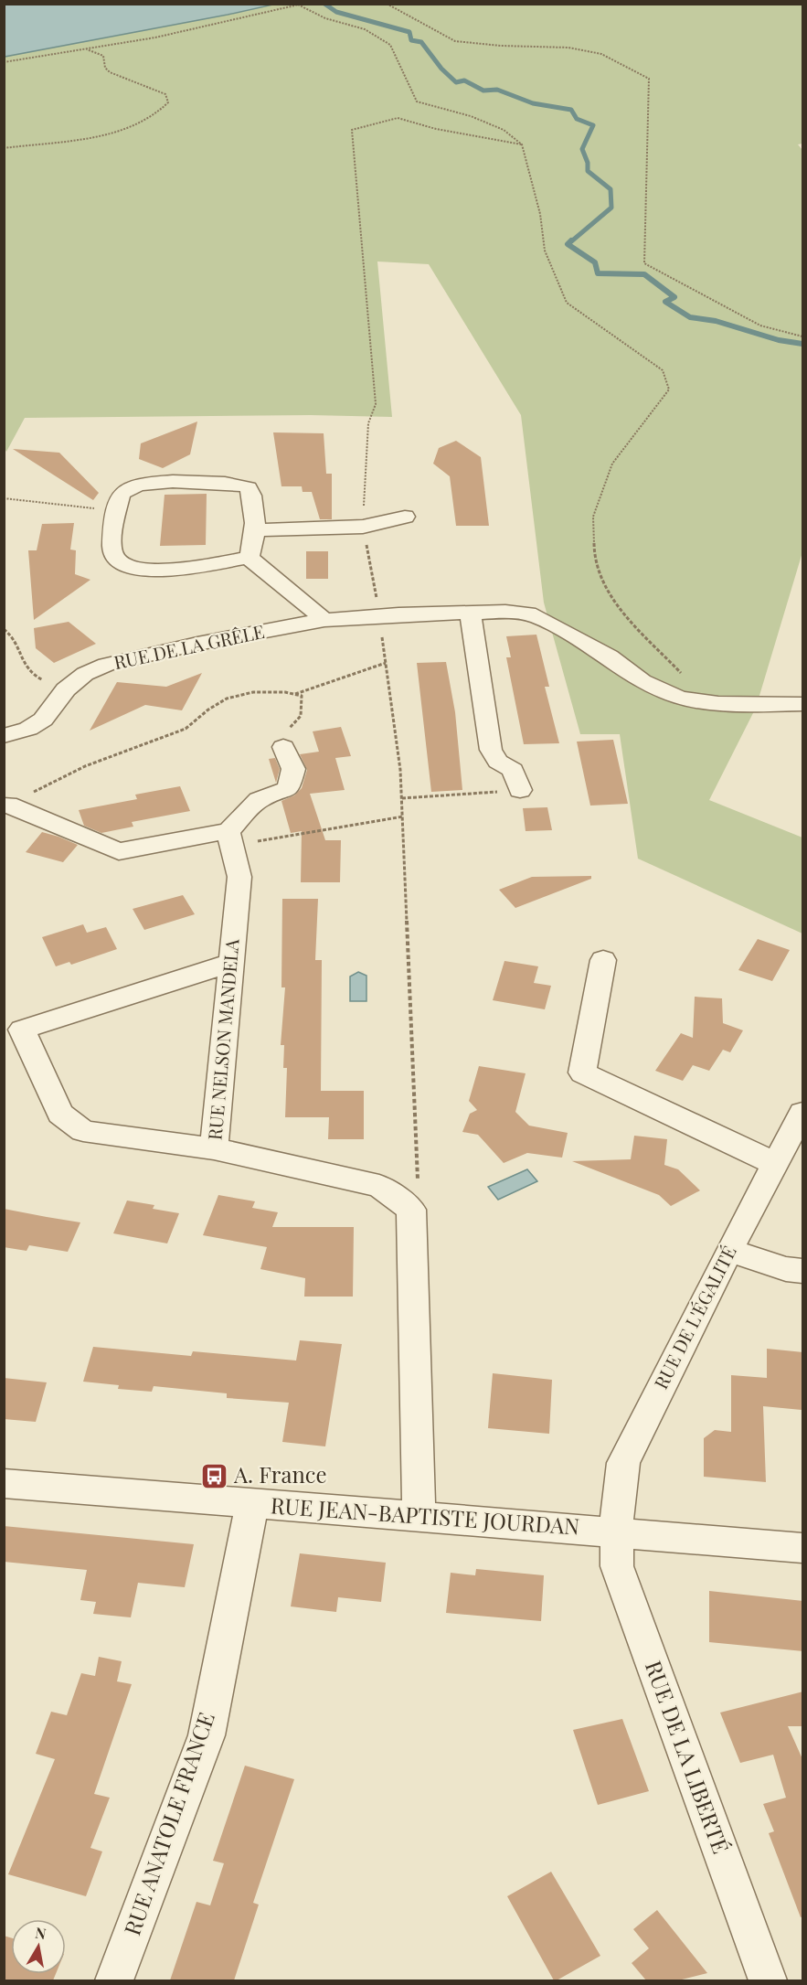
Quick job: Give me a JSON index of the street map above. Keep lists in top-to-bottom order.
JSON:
{
  "streets": {
    "street": [
      "RUE DE LA GRÊLE",
      "RUE NELSON MANDELA",
      "RUE DE L'ÉGALITÉ",
      "RUE JEAN-BAPTISTE JOURDAN",
      "RUE DE LA LIBERTÉ",
      "RUE ANATOLE FRANCE"
    ]
  },
  "crossings": [
    ["RUE DE L'ÉGALITÉ", "RUE JEAN-BAPTISTE JOURDAN"],
    ["RUE DE L'ÉGALITÉ", "RUE DE LA LIBERTÉ"],
    ["RUE JEAN-BAPTISTE JOURDAN", "RUE DE LA LIBERTÉ"],
    ["RUE JEAN-BAPTISTE JOURDAN", "RUE ANATOLE FRANCE"]
  ],
  "places": {
    "bus stop": ["A. France"]
  },
  "north": "top"
}
